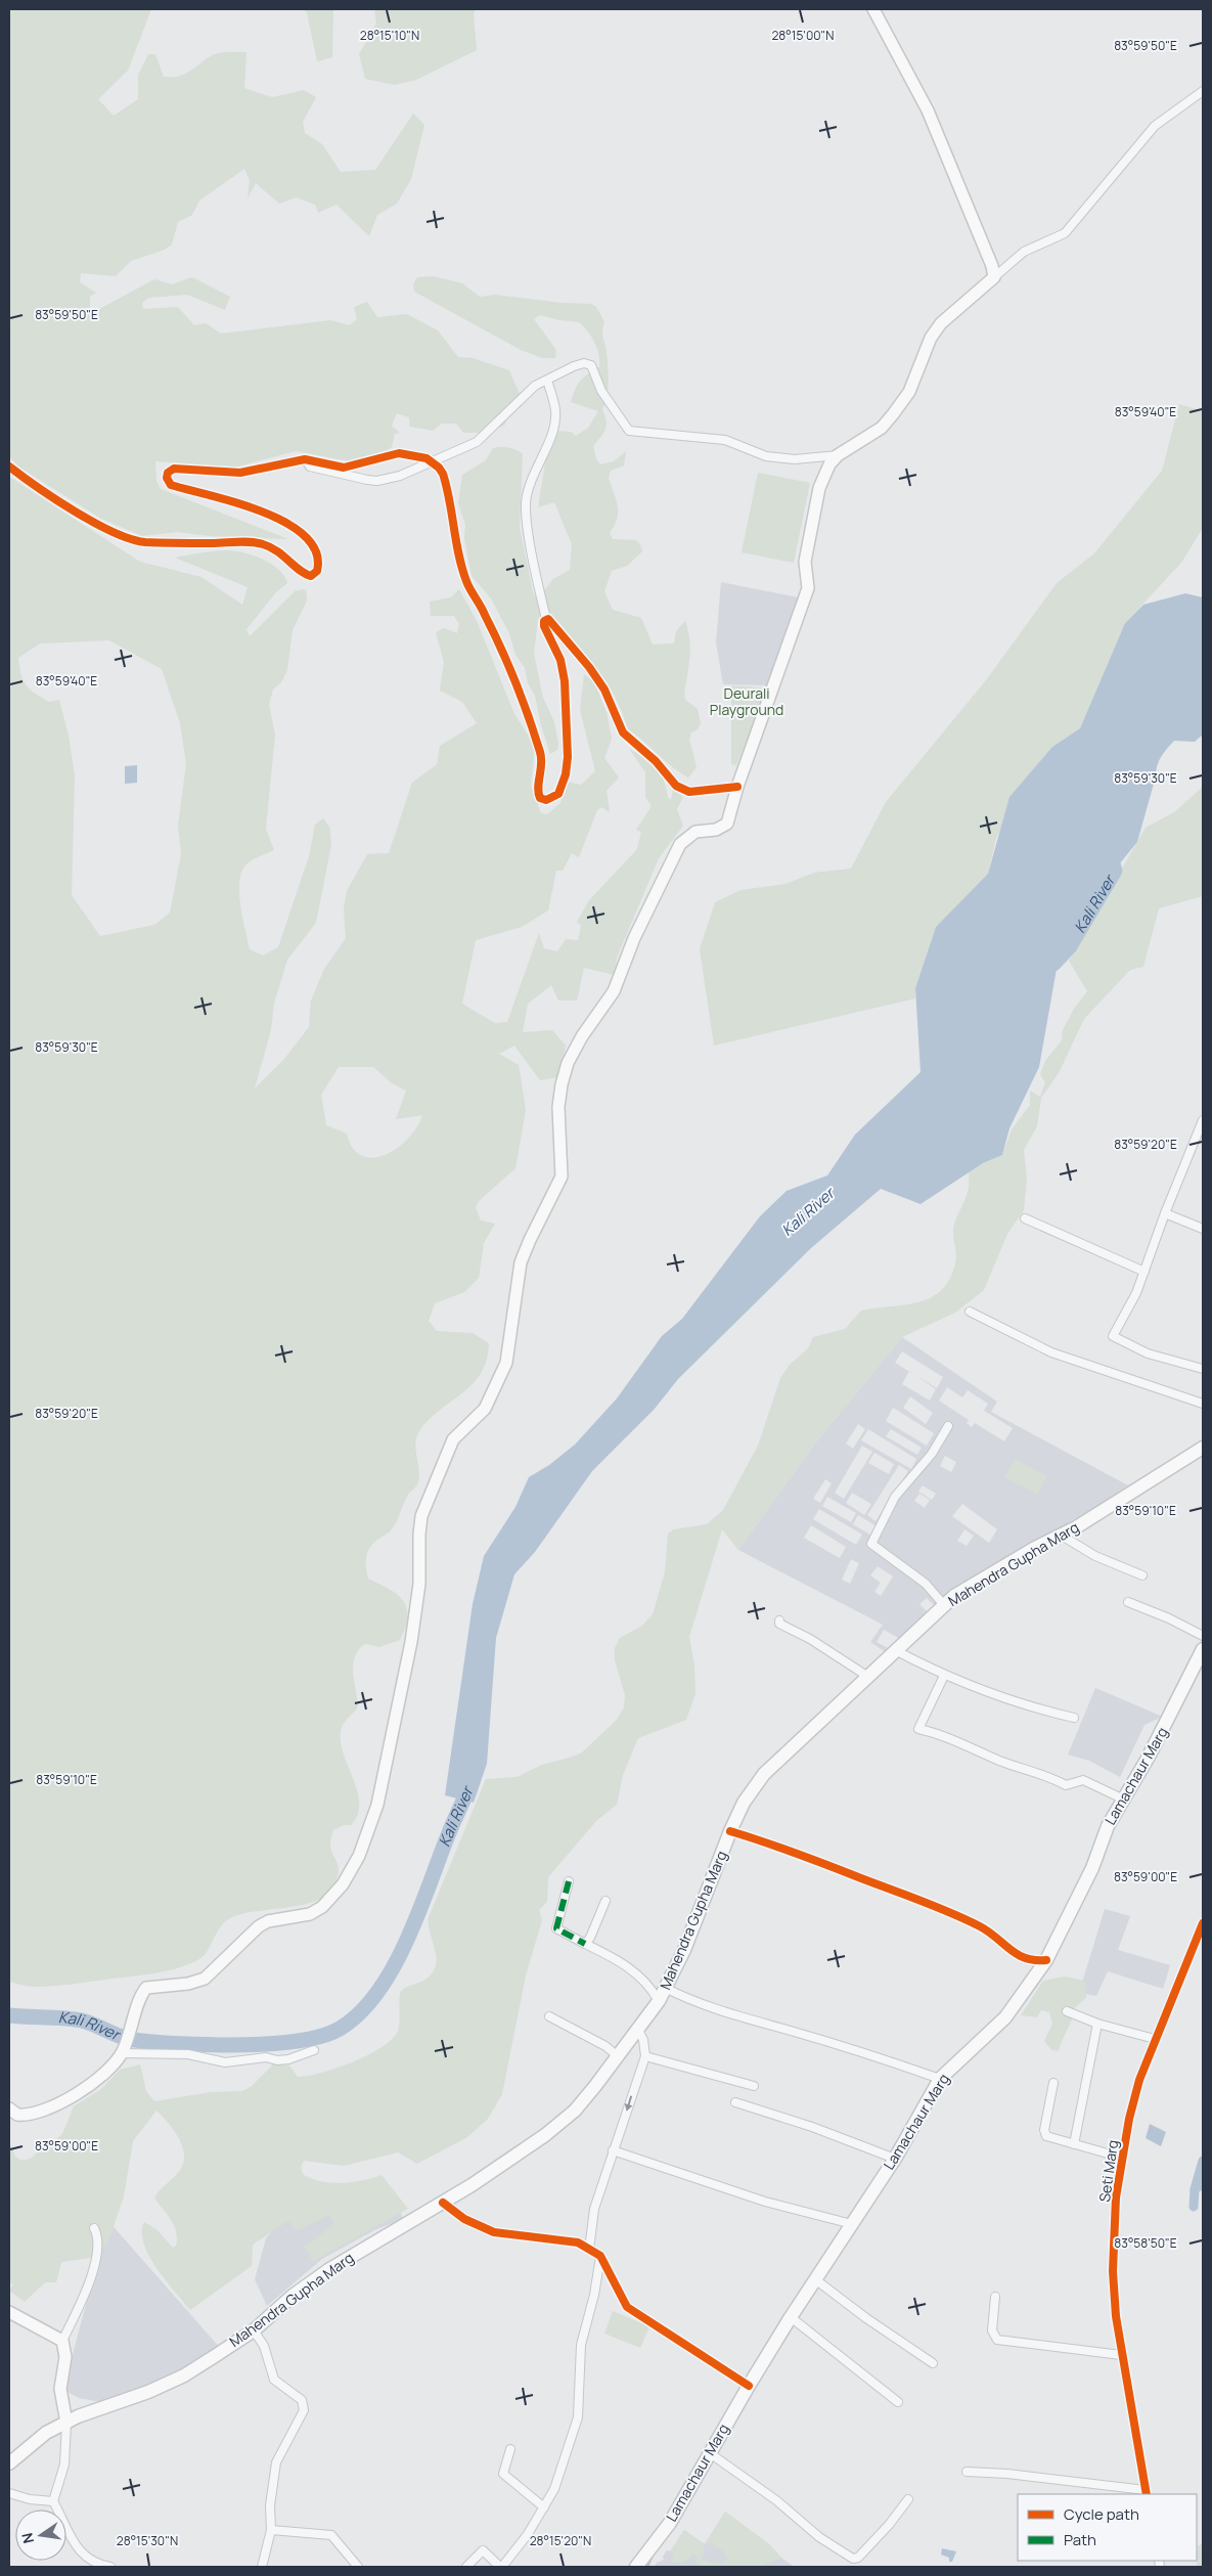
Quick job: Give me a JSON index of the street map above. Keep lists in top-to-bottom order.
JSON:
{
  "streets": {
    "main road": ["Mahendra Gupha Marg", "Lamachaur Marg"],
    "street": ["Seti Marg"]
  },
  "water": ["Kali River"],
  "parks": ["Deurali Playground"],
  "legend": ["Cycle path", "Path"],
  "north": "left",
  "coordinates": [
    "28°15'10\"N",
    "28°15'00\"N",
    "83°59'50\"E",
    "83°59'40\"E",
    "83°59'30\"E",
    "83°59'20\"E",
    "83°59'10\"E",
    "83°59'00\"E",
    "83°58'50\"E",
    "28°15'30\"N",
    "28°15'20\"N"
  ]
}
